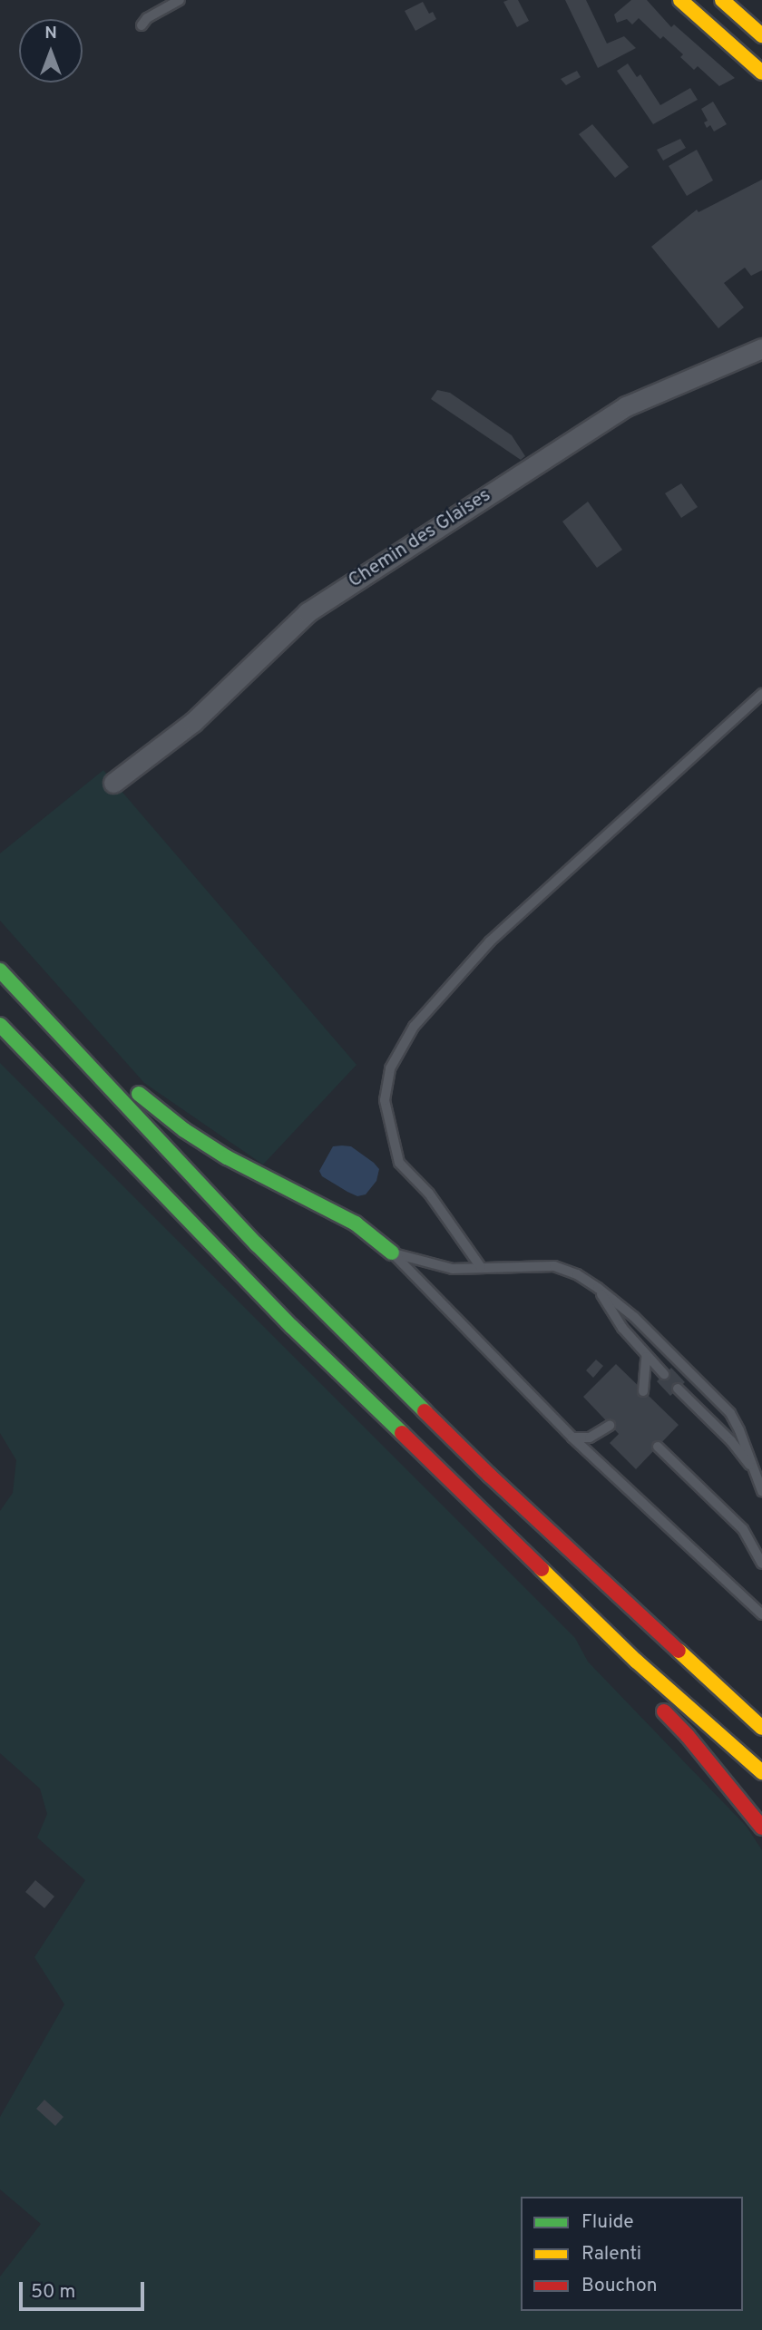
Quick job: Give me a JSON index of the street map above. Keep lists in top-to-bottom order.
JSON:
{
  "streets": {
    "street": ["Chemin des Glaises"]
  },
  "legend": ["Fluide", "Ralenti", "Bouchon"],
  "scale_bar": "50 m",
  "north": "top"
}
